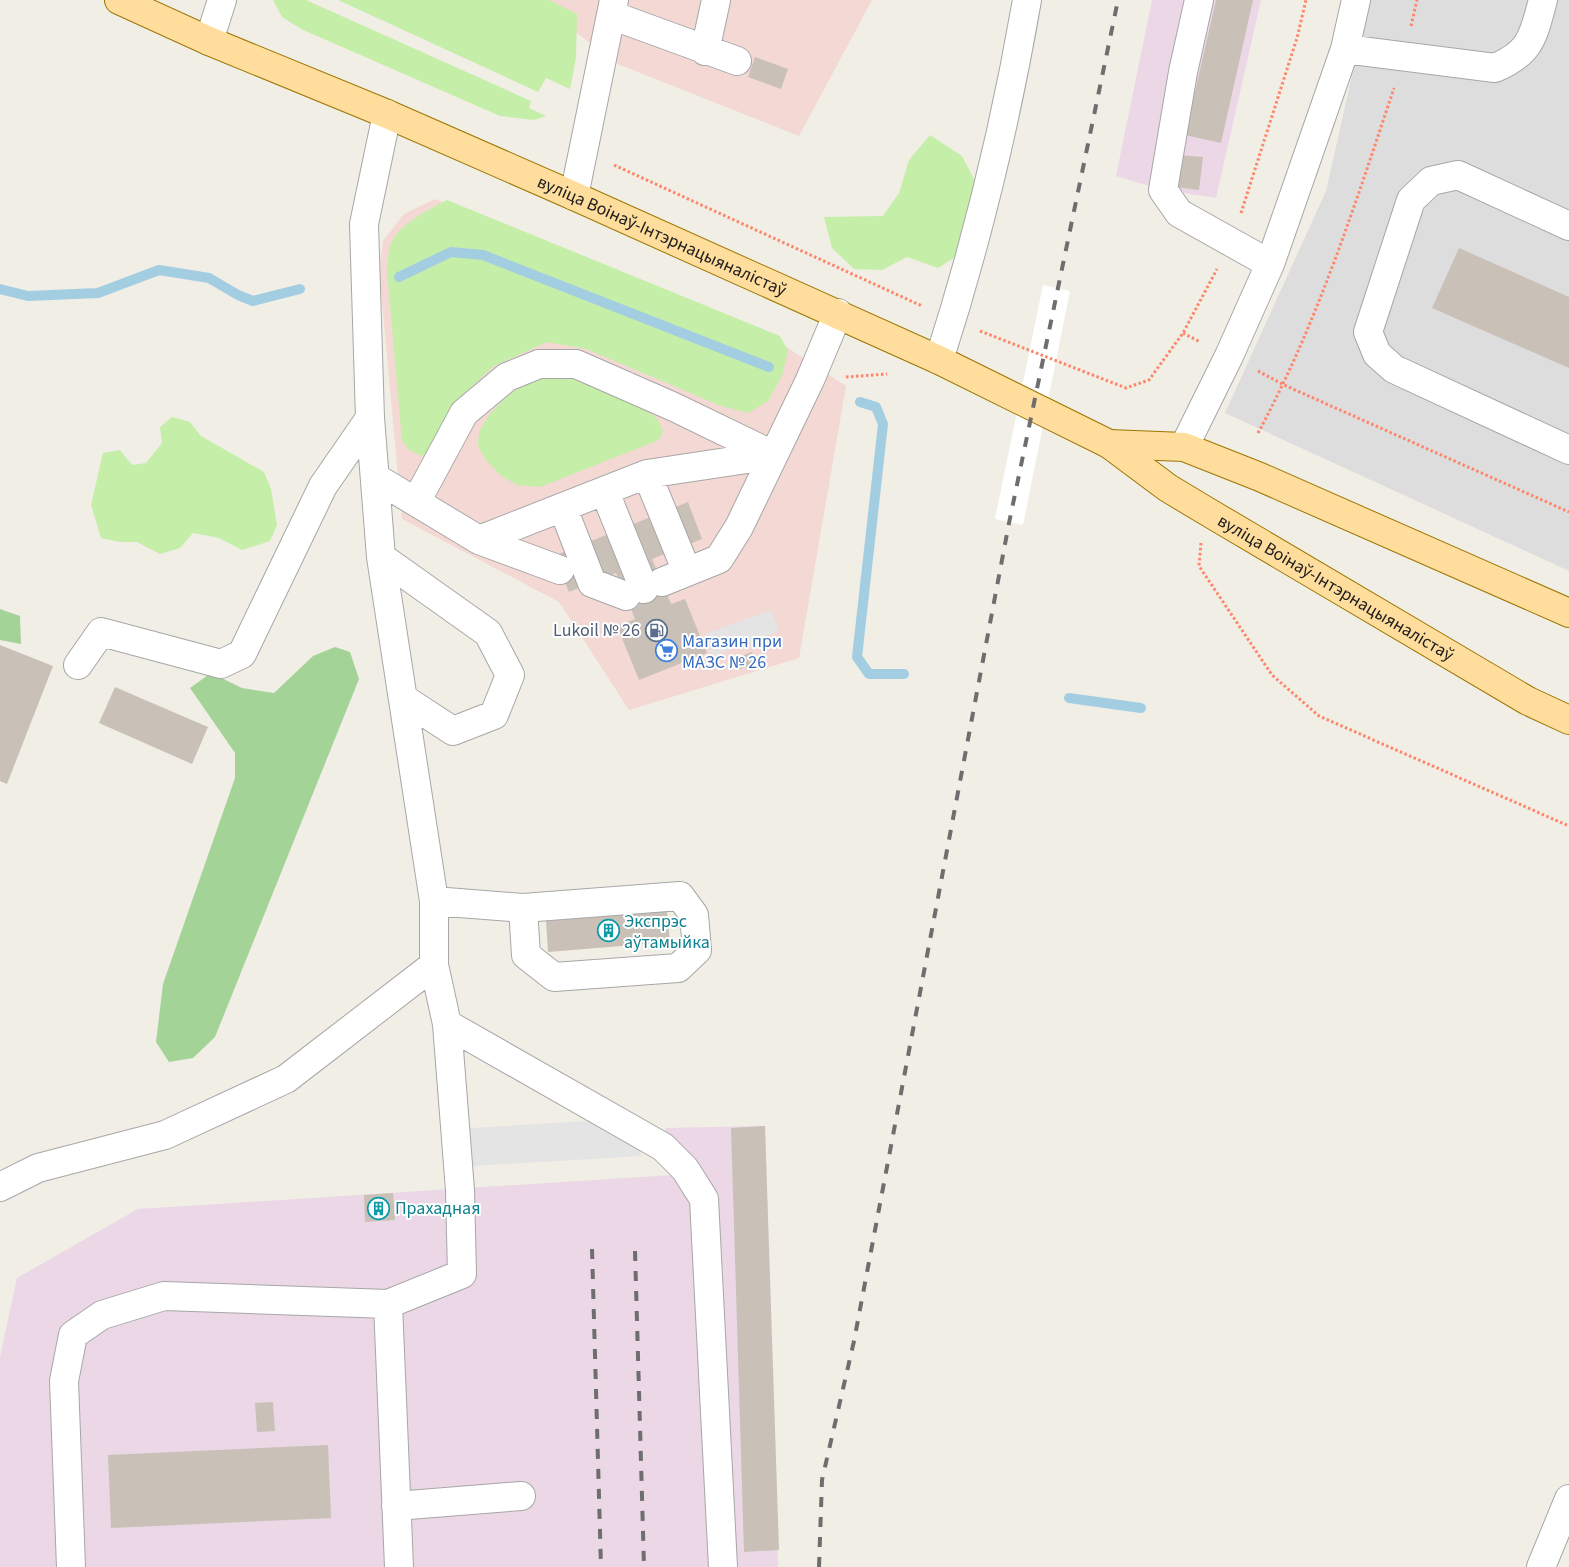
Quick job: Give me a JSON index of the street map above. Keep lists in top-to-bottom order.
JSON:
{
  "streets": {
    "main road": ["вуліца Воінаў-Інтэрнацыяналістаў"]
  },
  "places": {
    "fuel station": ["Lukoil № 26"],
    "supermarket": ["Магазин при МАЗС № 26"],
    "building": ["Экспрэс аўтамыйка", "Прахадная"]
  }
}
